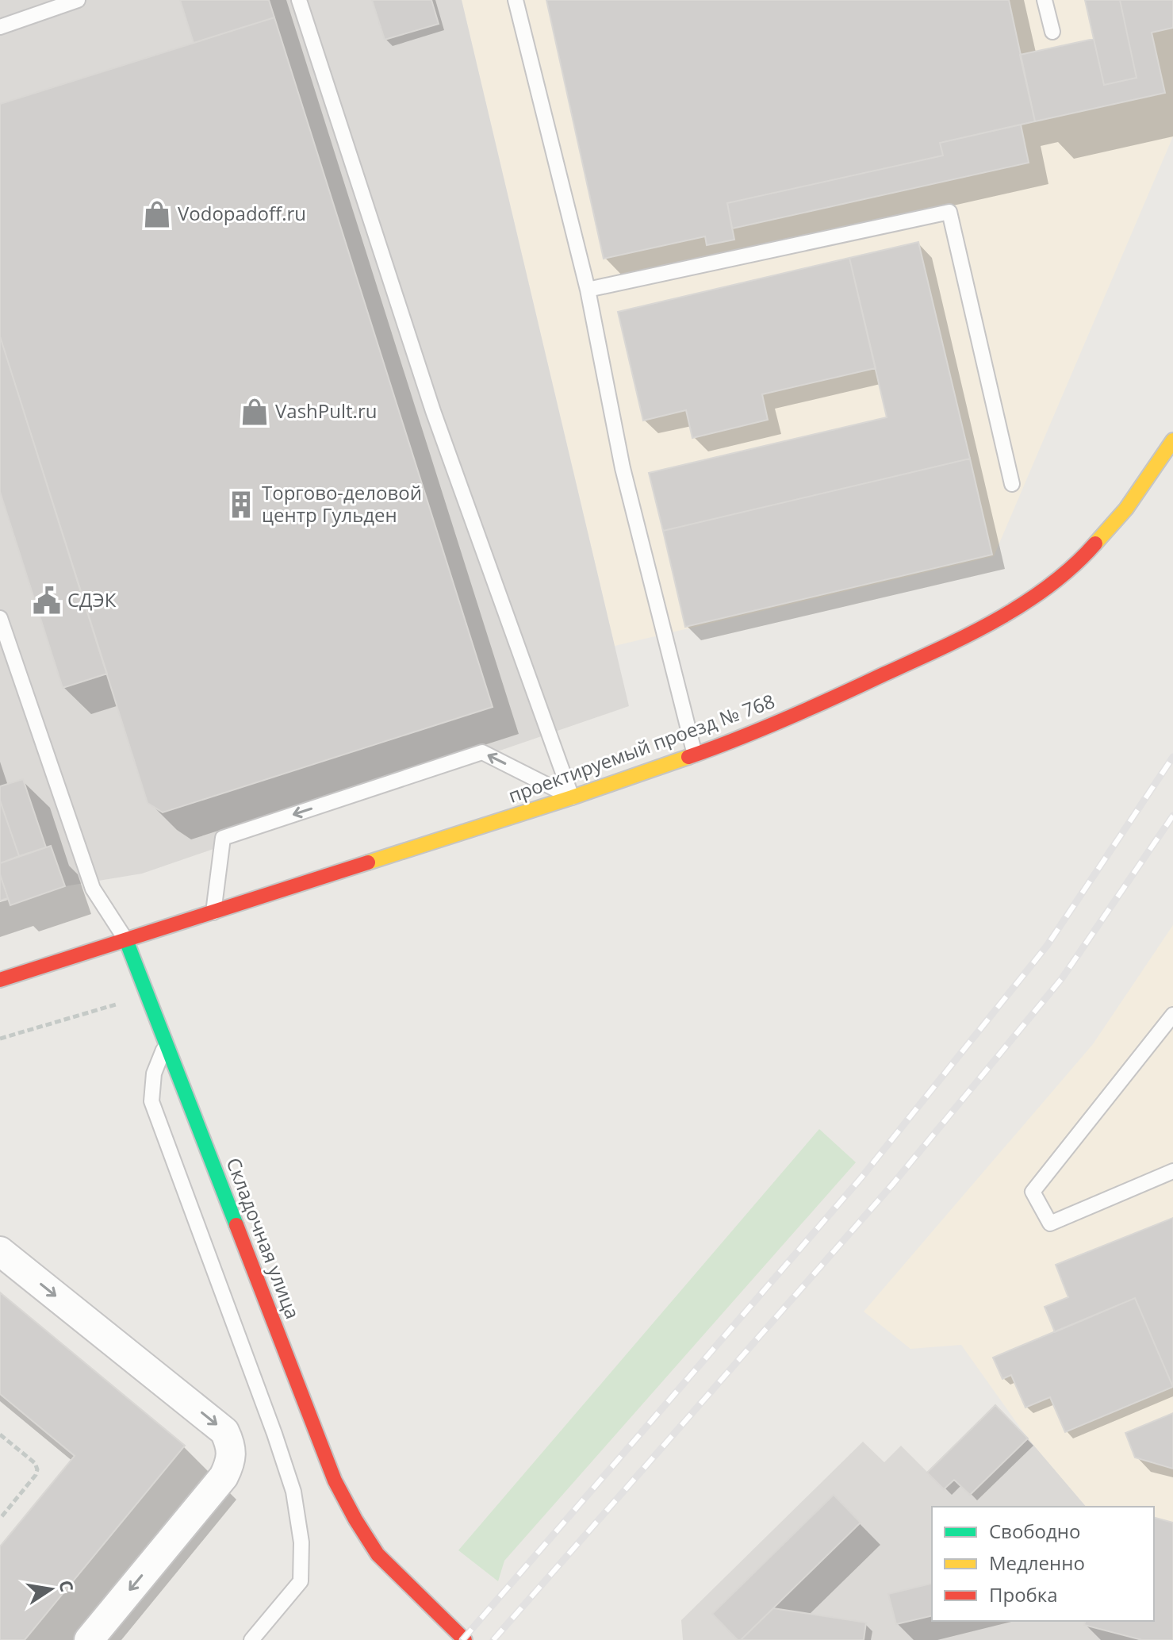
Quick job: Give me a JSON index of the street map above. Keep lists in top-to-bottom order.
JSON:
{
  "streets": {
    "street": ["проектируемый проезд № 768", "Складочная улица"]
  },
  "crossings": [
    ["проектируемый проезд № 768", "Складочная улица"]
  ],
  "places": {
    "shop": ["Vodopadoff.ru", "VashPult.ru"],
    "building": ["Торгово-деловой центр Гульден"],
    "public building": ["СДЭК"]
  },
  "legend": ["Свободно", "Медленно", "Пробка"],
  "north": "right"
}
